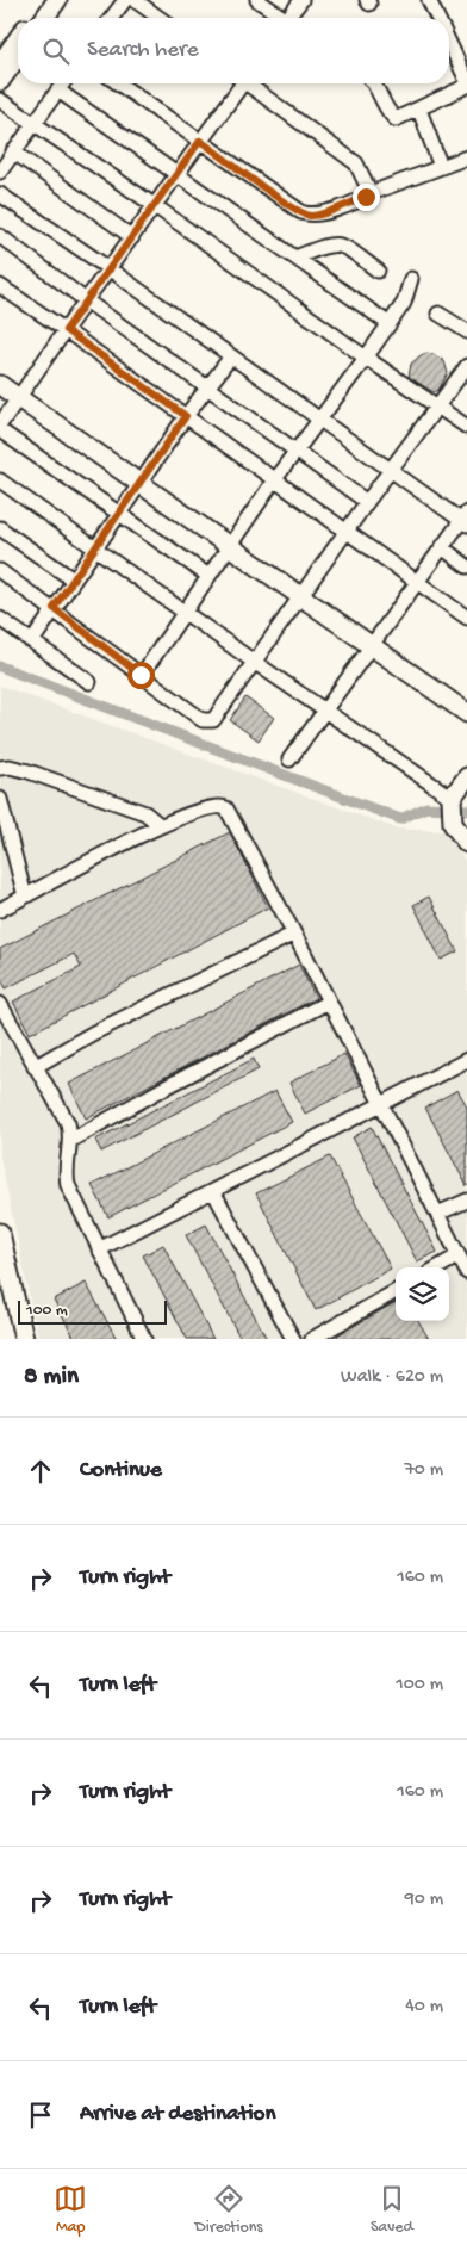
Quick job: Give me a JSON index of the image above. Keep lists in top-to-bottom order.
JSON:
{
  "scale_bar": "100 m",
  "page": {
    "search": "Search here",
    "scale": "100 m",
    "heading": ["8 min", "Walk · 620 m"],
    "list": [
      ["Continue", "70 m"],
      ["Turn right", "160 m"],
      ["Turn left", "100 m"],
      ["Turn right", "160 m"],
      ["Turn right", "90 m"],
      ["Turn left", "40 m"],
      "Arrive at destination"
    ],
    "nav": ["Map", "Directions", "Saved"]
  }
}
